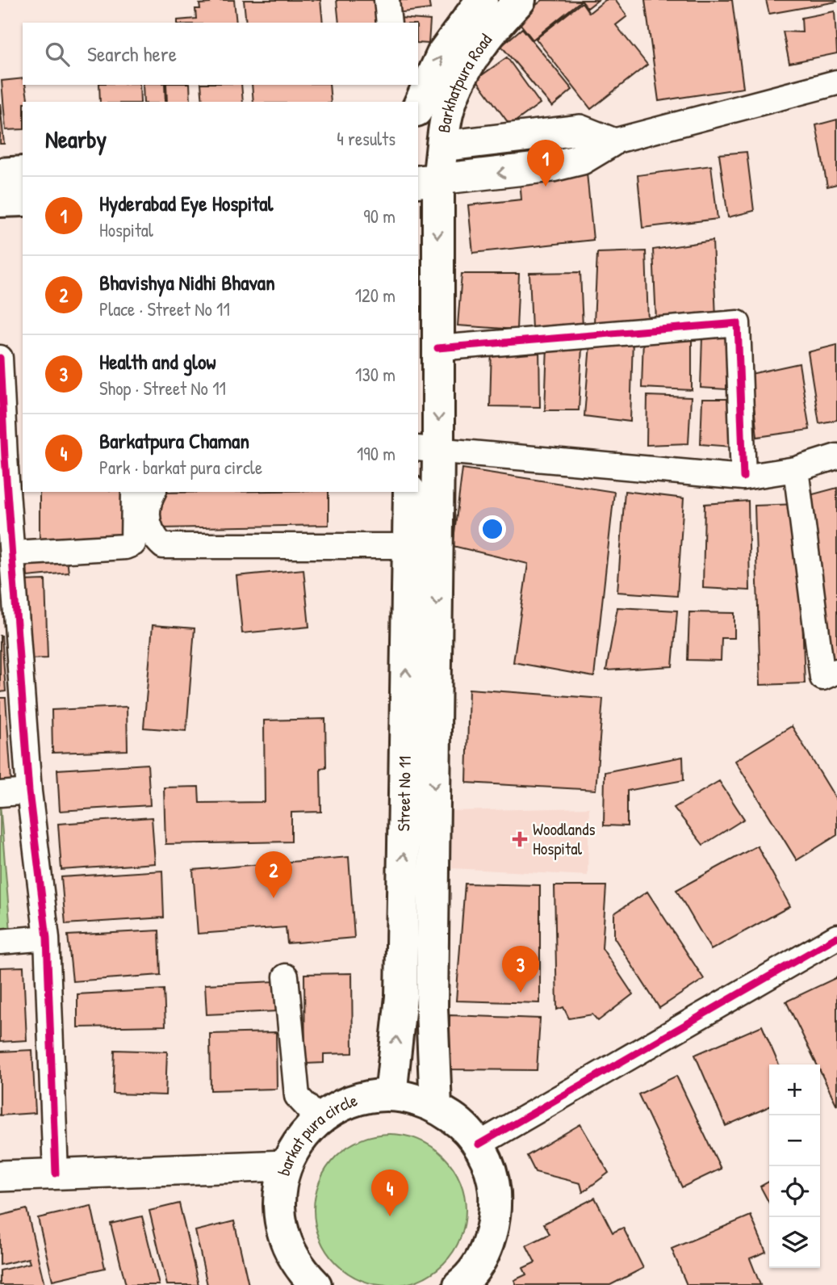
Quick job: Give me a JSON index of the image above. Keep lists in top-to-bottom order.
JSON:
{
  "streets": {
    "main road": ["Barkhatpura Road", "Street No 11", "barkat pura circle"]
  },
  "crossings": [
    ["Barkhatpura Road", "barkat pura circle"],
    ["Street No 11", "barkat pura circle"]
  ],
  "one_way": ["Street No 11"],
  "places": {
    "health": ["Woodlands Hospital"]
  },
  "page": {
    "search": "Search here",
    "heading": ["Nearby", "4 results"],
    "pins": [
      "1",
      "2",
      "3",
      "4"
    ],
    "list": [
      {
        "mark": "1",
        "name": "Hyderabad Eye Hospital",
        "note": "Hospital",
        "value": "90 m"
      },
      {
        "mark": "2",
        "name": "Bhavishya Nidhi Bhavan",
        "note": "Place · Street No 11",
        "value": "120 m"
      },
      {
        "mark": "3",
        "name": "Health and glow",
        "note": "Shop · Street No 11",
        "value": "130 m"
      },
      {
        "mark": "4",
        "name": "Barkatpura Chaman",
        "note": "Park · barkat pura circle",
        "value": "190 m"
      }
    ],
    "map_buttons": ["+", "−"]
  }
}
